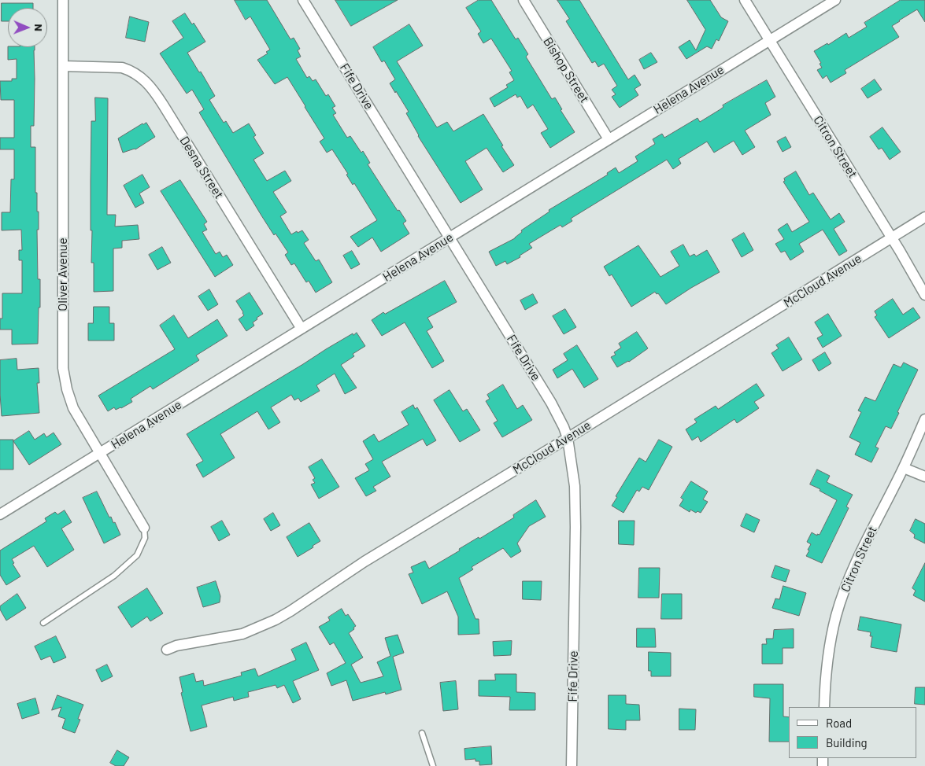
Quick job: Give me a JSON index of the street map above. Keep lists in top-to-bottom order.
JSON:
{
  "streets": {
    "street": [
      "Bishop Street",
      "Fife Drive",
      "Helena Avenue",
      "Citron Street",
      "Desna Street",
      "Oliver Avenue",
      "McCloud Avenue"
    ]
  },
  "crossings": [
    ["Bishop Street", "Helena Avenue"],
    ["Fife Drive", "Helena Avenue"],
    ["Fife Drive", "McCloud Avenue"],
    ["Helena Avenue", "Citron Street"],
    ["Helena Avenue", "Desna Street"],
    ["Helena Avenue", "Oliver Avenue"],
    ["Citron Street", "McCloud Avenue"],
    ["Desna Street", "Oliver Avenue"]
  ],
  "legend": ["Road", "Building"],
  "north": "right"
}
